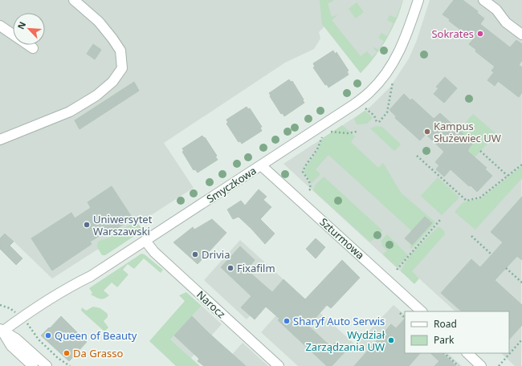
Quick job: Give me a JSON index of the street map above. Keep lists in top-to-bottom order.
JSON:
{
  "streets": {
    "street": ["Smyczkowa", "Szturmowa", "Narocz"]
  },
  "crossings": [
    ["Smyczkowa", "Szturmowa"],
    ["Smyczkowa", "Narocz"]
  ],
  "places": [
    "Sokrates",
    "Kampus Służewiec UW",
    "Uniwersytet Warszawski",
    "Drivia",
    "Fixafilm",
    "Sharyf Auto Serwis",
    "Queen of Beauty",
    "Wydział Zarządzania UW",
    "Da Grasso"
  ],
  "legend": ["Road", "Park"],
  "north": "top left"
}
